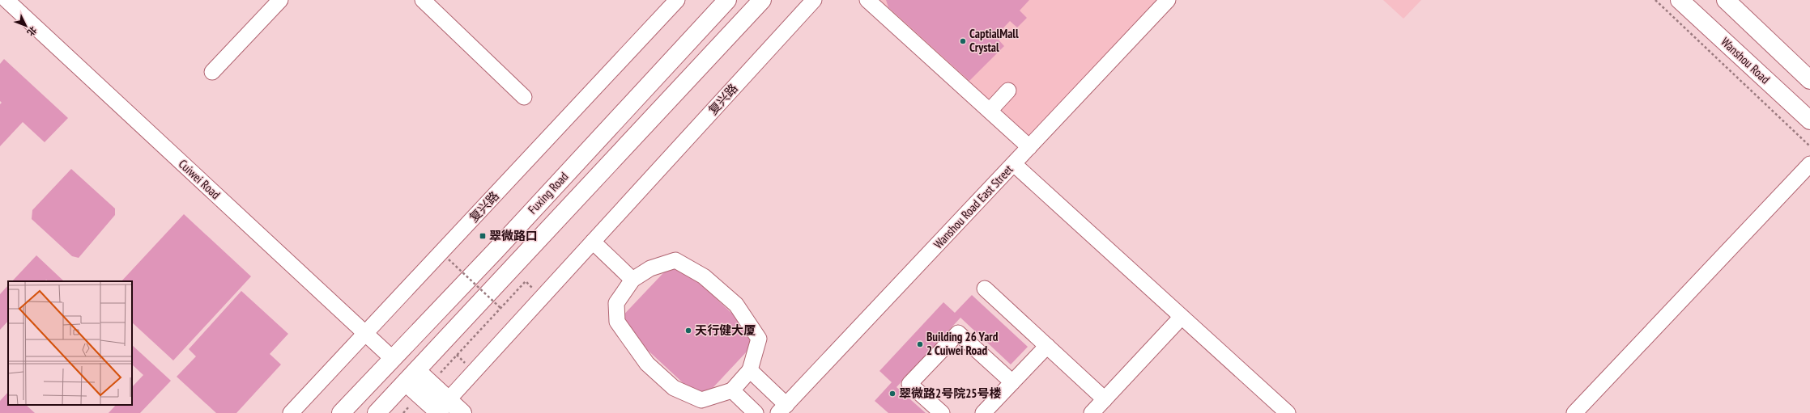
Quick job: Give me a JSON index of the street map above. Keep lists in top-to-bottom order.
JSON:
{
  "streets": {
    "main road": ["Wanshou Road", "Fuxing Road"],
    "street": ["复兴路", "Cuiwei Road", "Wanshou Road East Street"]
  },
  "crossings": [
    ["复兴路", "Cuiwei Road"],
    ["Cuiwei Road", "Fuxing Road"]
  ],
  "places": {
    "other": [
      "CaptialMall Crystal",
      "天行健大厦",
      "Building 26 Yard 2 Cuiwei Road",
      "翠微路2号院25号楼"
    ],
    "transit": ["翠微路口"]
  },
  "north": "bottom right"
}
